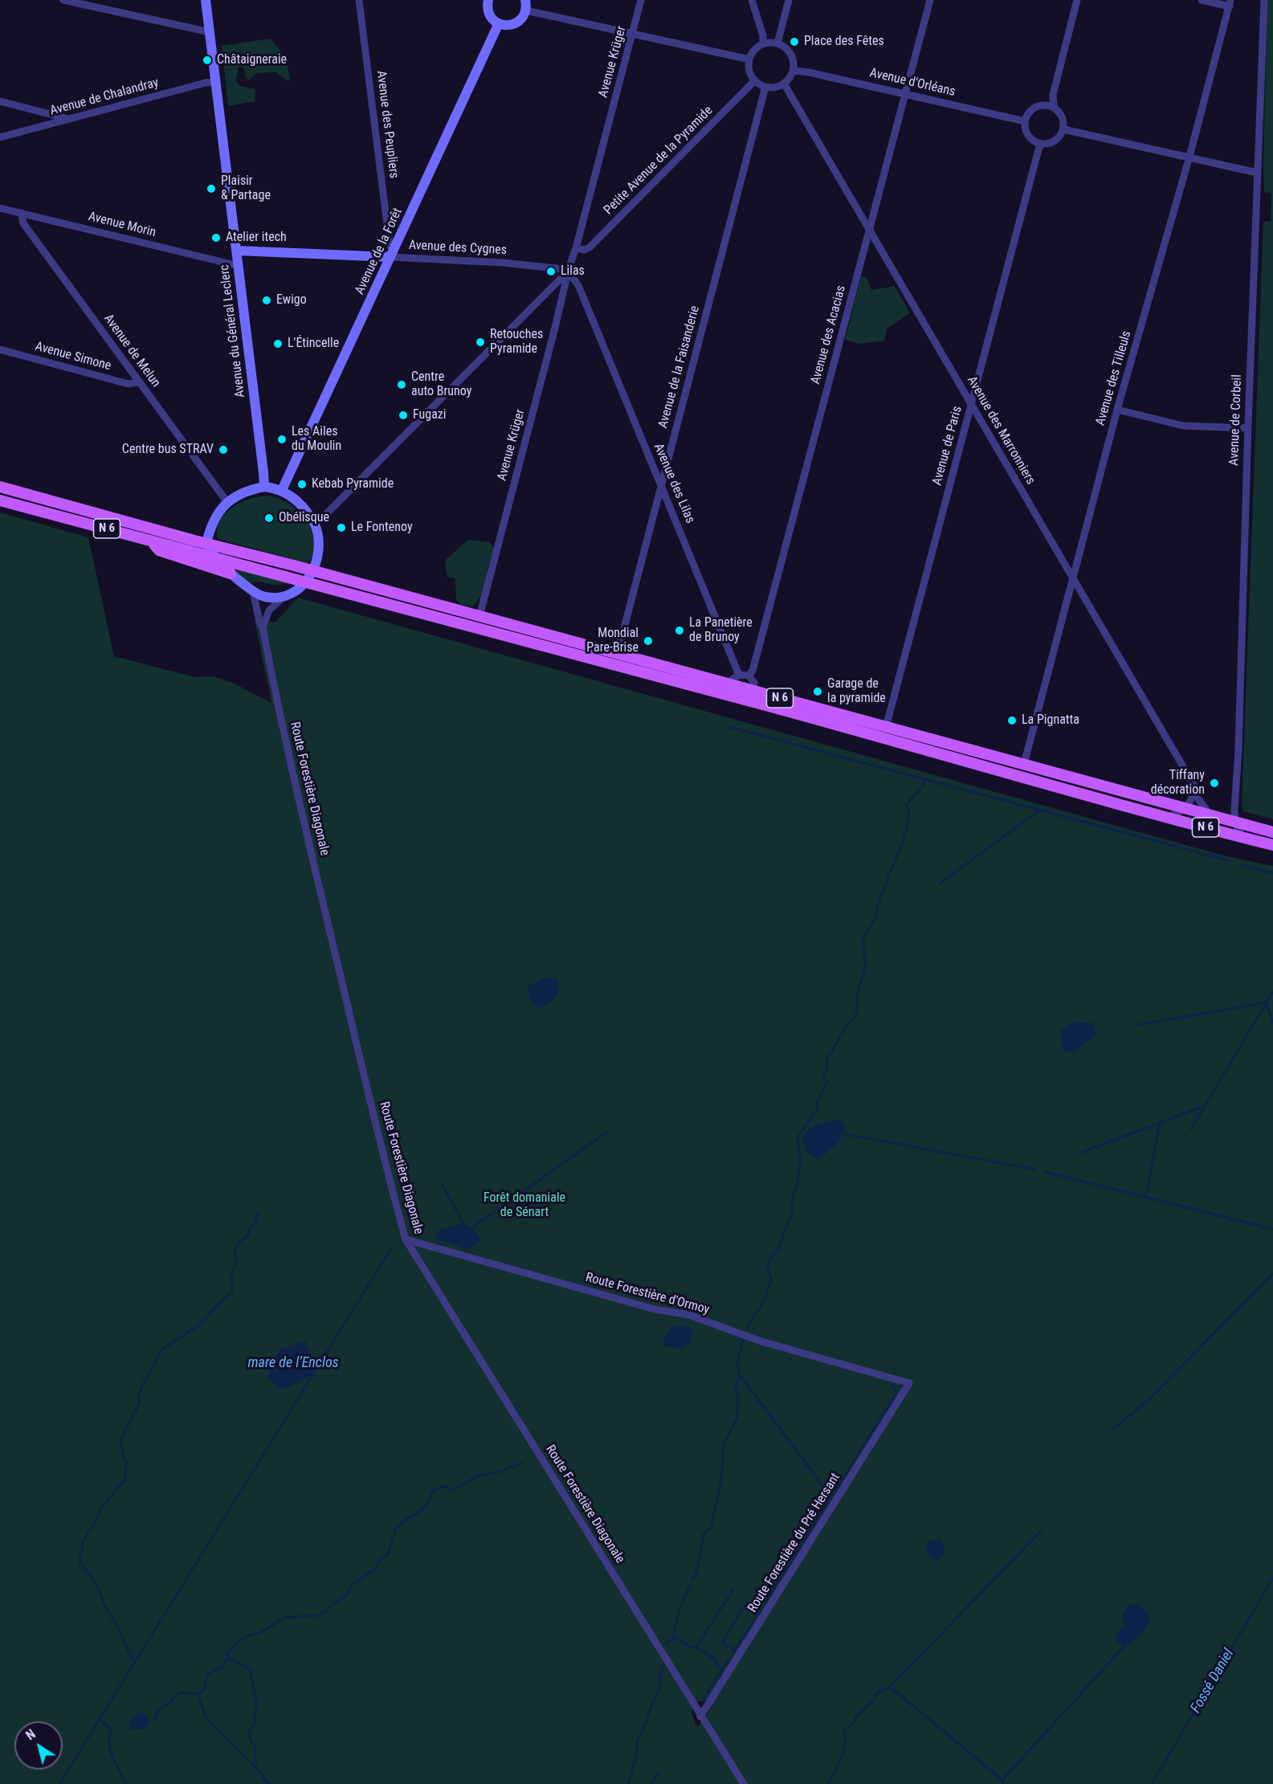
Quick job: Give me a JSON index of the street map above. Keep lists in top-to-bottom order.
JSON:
{
  "streets": {
    "main road": [
      "Avenue des Cygnes",
      "Avenue de la Forêt",
      "Avenue du Général Leclerc",
      "N 6"
    ],
    "street": [
      "Avenue Krüger",
      "Avenue d'Orléans",
      "Avenue de Chalandray",
      "Avenue des Peupliers",
      "Petite Avenue de la Pyramide",
      "Avenue Morin",
      "Avenue des Acacias",
      "Avenue de Melun",
      "Avenue Simone",
      "Avenue de la Faisanderie",
      "Avenue des Tilleuls",
      "Avenue de Corbeil",
      "Avenue des Marronniers",
      "Avenue de Paris",
      "Avenue des Lilas",
      "Route Forestière Diagonale",
      "Route Forestière d'Ormoy",
      "Route Forestière du Pré Hersant"
    ]
  },
  "crossings": [
    ["Avenue Krüger", "Petite Avenue de la Pyramide"],
    ["Avenue Krüger", "Avenue des Cygnes"],
    ["Avenue Krüger", "Avenue des Lilas"],
    ["Avenue Krüger", "N 6"],
    ["Avenue d'Orléans", "Petite Avenue de la Pyramide"],
    ["Avenue d'Orléans", "Avenue des Acacias"],
    ["Avenue d'Orléans", "Avenue de la Faisanderie"],
    ["Avenue d'Orléans", "Avenue des Marronniers"],
    ["Avenue d'Orléans", "Avenue de Paris"],
    ["Avenue de Chalandray", "Avenue du Général Leclerc"],
    ["Avenue des Peupliers", "Avenue des Cygnes"],
    ["Avenue des Peupliers", "Avenue de la Forêt"],
    ["Petite Avenue de la Pyramide", "Avenue de la Faisanderie"],
    ["Petite Avenue de la Pyramide", "Avenue des Marronniers"],
    ["Avenue Morin", "Avenue du Général Leclerc"],
    ["Avenue Morin", "Avenue de Melun"],
    ["Avenue des Cygnes", "Avenue de la Forêt"],
    ["Avenue des Cygnes", "Avenue du Général Leclerc"],
    ["Avenue des Cygnes", "Avenue des Lilas"],
    ["Avenue des Acacias", "Avenue des Marronniers"],
    ["Avenue de Melun", "Avenue Simone"],
    ["Avenue de la Faisanderie", "Avenue des Marronniers"],
    ["Avenue de la Faisanderie", "Avenue des Lilas"],
    ["Avenue de la Faisanderie", "N 6"],
    ["Avenue des Tilleuls", "Avenue des Marronniers"],
    ["Avenue des Tilleuls", "N 6"],
    ["Avenue de Corbeil", "N 6"],
    ["Avenue des Marronniers", "Avenue de Paris"],
    ["Avenue des Marronniers", "N 6"],
    ["Avenue de Paris", "N 6"],
    ["Route Forestière Diagonale", "Route Forestière d'Ormoy"],
    ["Route Forestière Diagonale", "Route Forestière du Pré Hersant"],
    ["Route Forestière d'Ormoy", "Route Forestière du Pré Hersant"]
  ],
  "water": ["mare de l’Enclos", "Fossé Daniel"],
  "parks": ["Forêt domaniale de Sénart"],
  "places": [
    "Place des Fêtes",
    "Châtaigneraie",
    "Plaisir & Partage",
    "Atelier itech",
    "Lilas",
    "Ewigo",
    "Retouches Pyramide",
    "L'Étincelle",
    "Centre auto Brunoy",
    "Fugazi",
    "Les Ailes du Moulin",
    "Centre bus STRAV",
    "Kebab Pyramide",
    "Obélisque",
    "Le Fontenoy",
    "La Panetière de Brunoy",
    "Mondial Pare-Brise",
    "Garage de la pyramide",
    "La Pignatta",
    "Tiffany décoration"
  ],
  "north": "top left"
}
